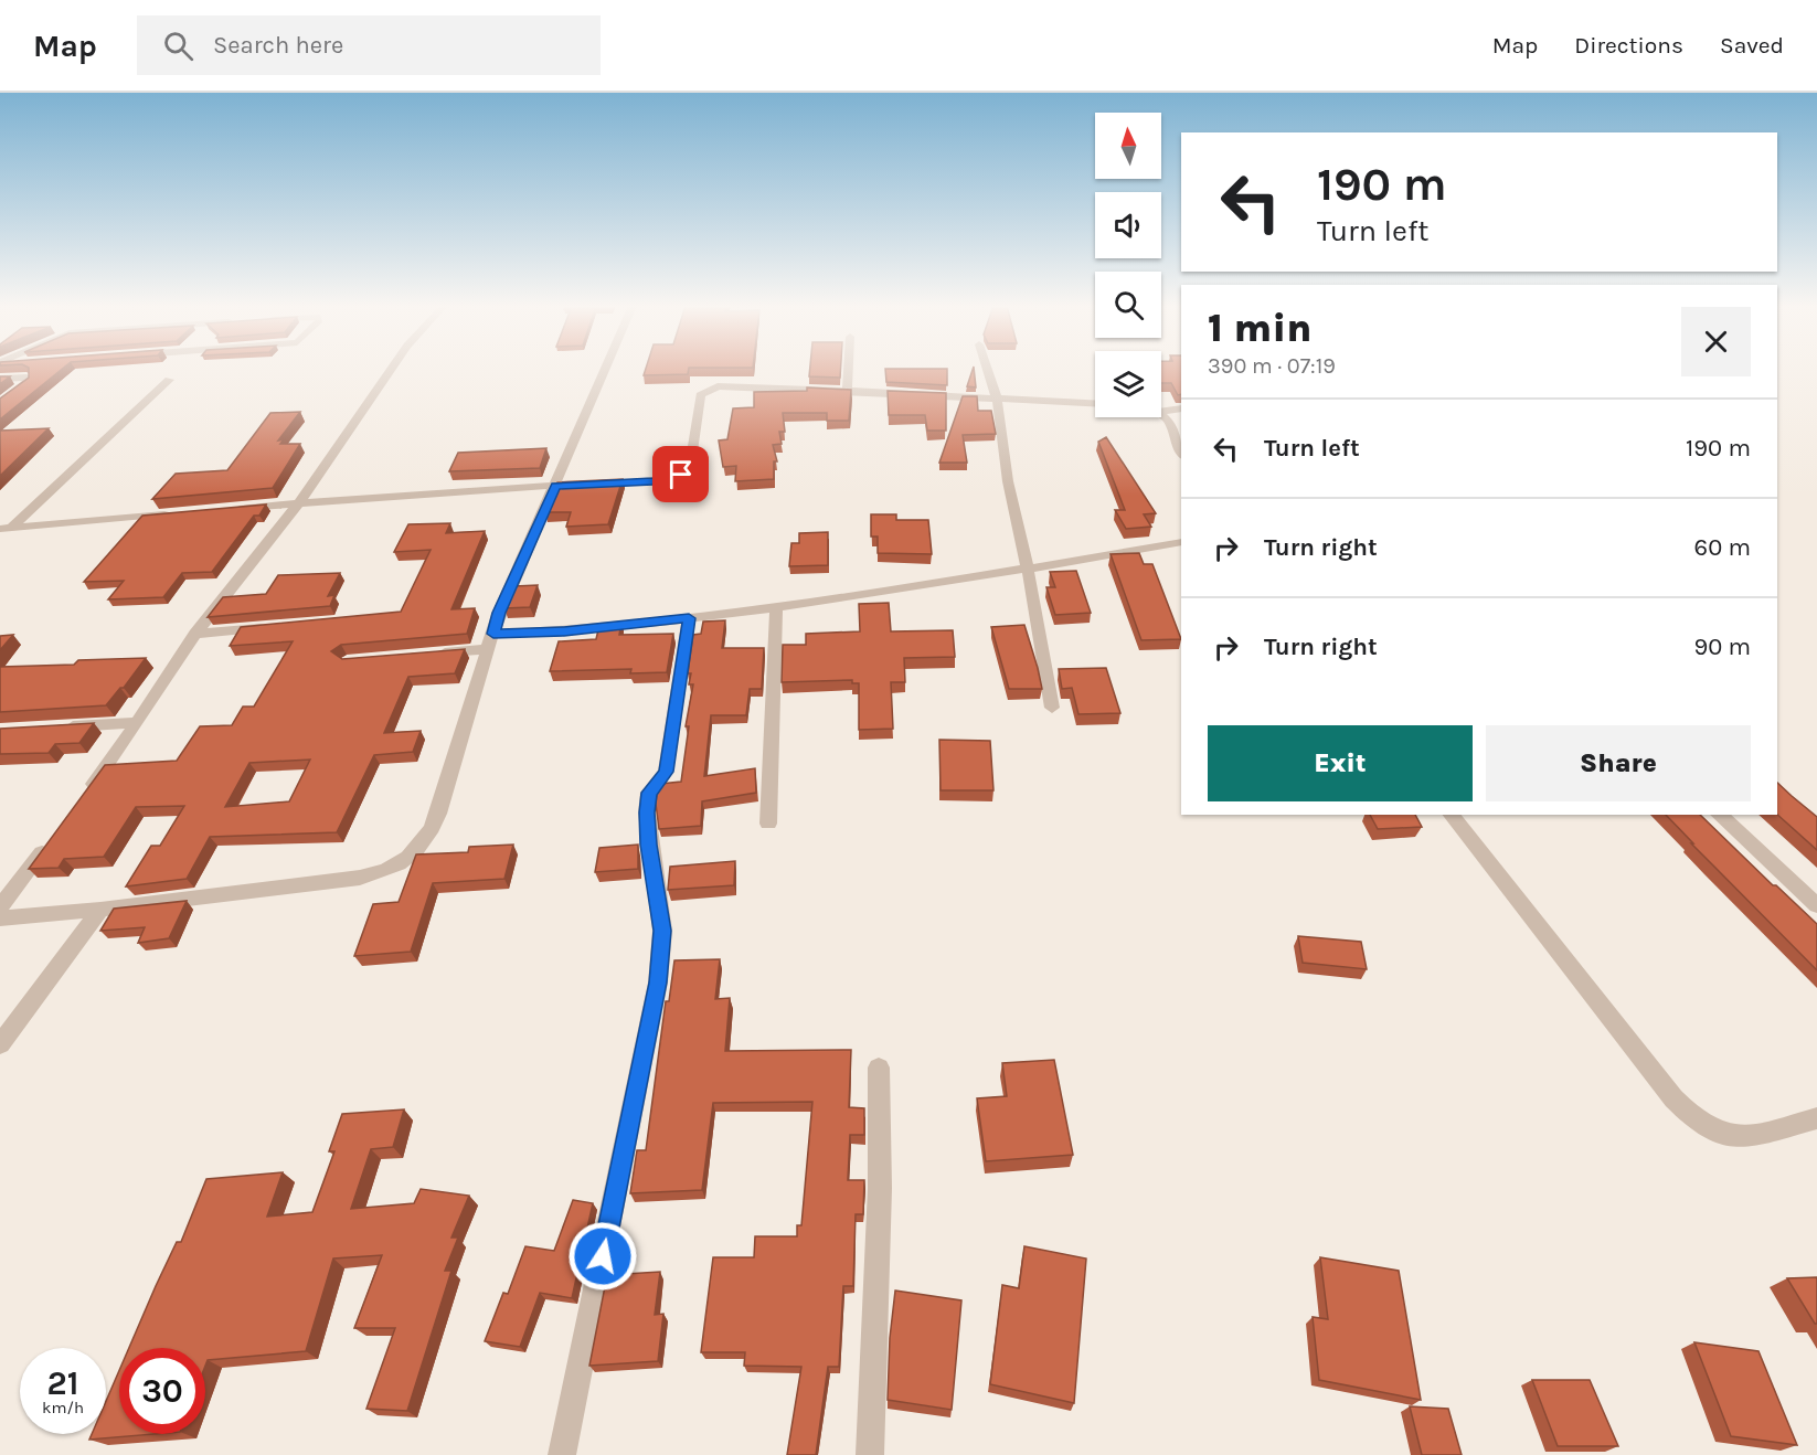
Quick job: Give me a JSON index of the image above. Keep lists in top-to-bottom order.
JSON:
{
  "north": "top",
  "page": {
    "header": "Map",
    "search": "Search here",
    "nav": ["Map", "Directions", "Saved"],
    "turn": ["190 m", "Turn left"],
    "heading": ["1 min", "390 m · 07:19"],
    "list": [
      {
        "name": "Turn left",
        "value": "190 m"
      },
      {
        "name": "Turn right",
        "value": "60 m"
      },
      {
        "name": "Turn right",
        "value": "90 m"
      }
    ],
    "buttons": ["Exit", "Share"],
    "speed": "21 km/h",
    "limit": "30"
  }
}
